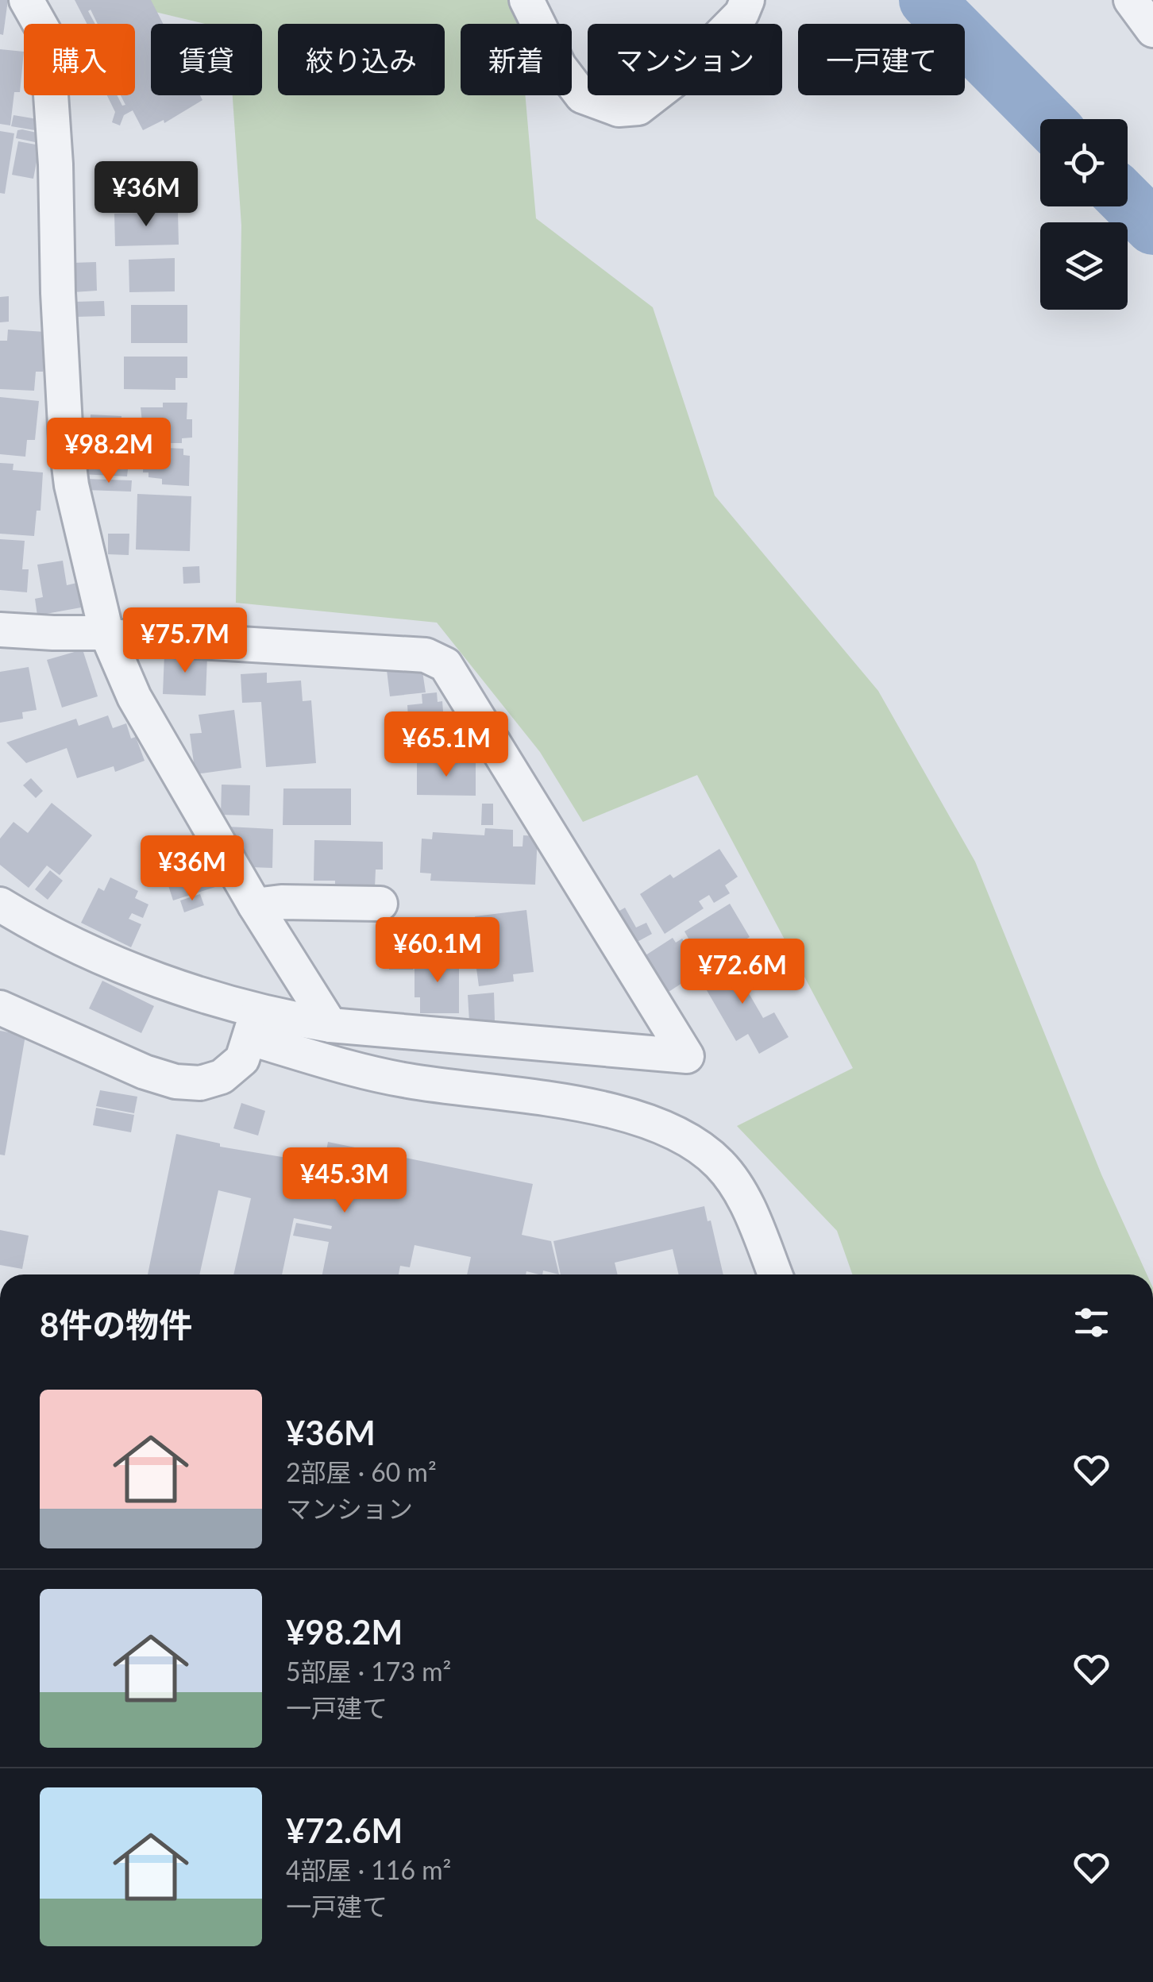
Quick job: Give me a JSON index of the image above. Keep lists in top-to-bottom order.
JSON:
{
  "page": {
    "chip": [
      "購入",
      "賃貸",
      "絞り込み",
      "新着",
      "マンション",
      "一戸建て"
    ],
    "price": [
      "¥36M",
      "¥98.2M",
      "¥75.7M",
      "¥65.1M",
      "¥36M",
      "¥60.1M",
      "¥72.6M",
      "¥45.3M"
    ],
    "heading": "8件の物件",
    "list": [
      {
        "name": "¥36M",
        "note": "2部屋 · 60 m² · マンション"
      },
      {
        "name": "¥98.2M",
        "note": "5部屋 · 173 m² · 一戸建て"
      },
      {
        "name": "¥72.6M",
        "note": "4部屋 · 116 m² · 一戸建て"
      }
    ]
  }
}
